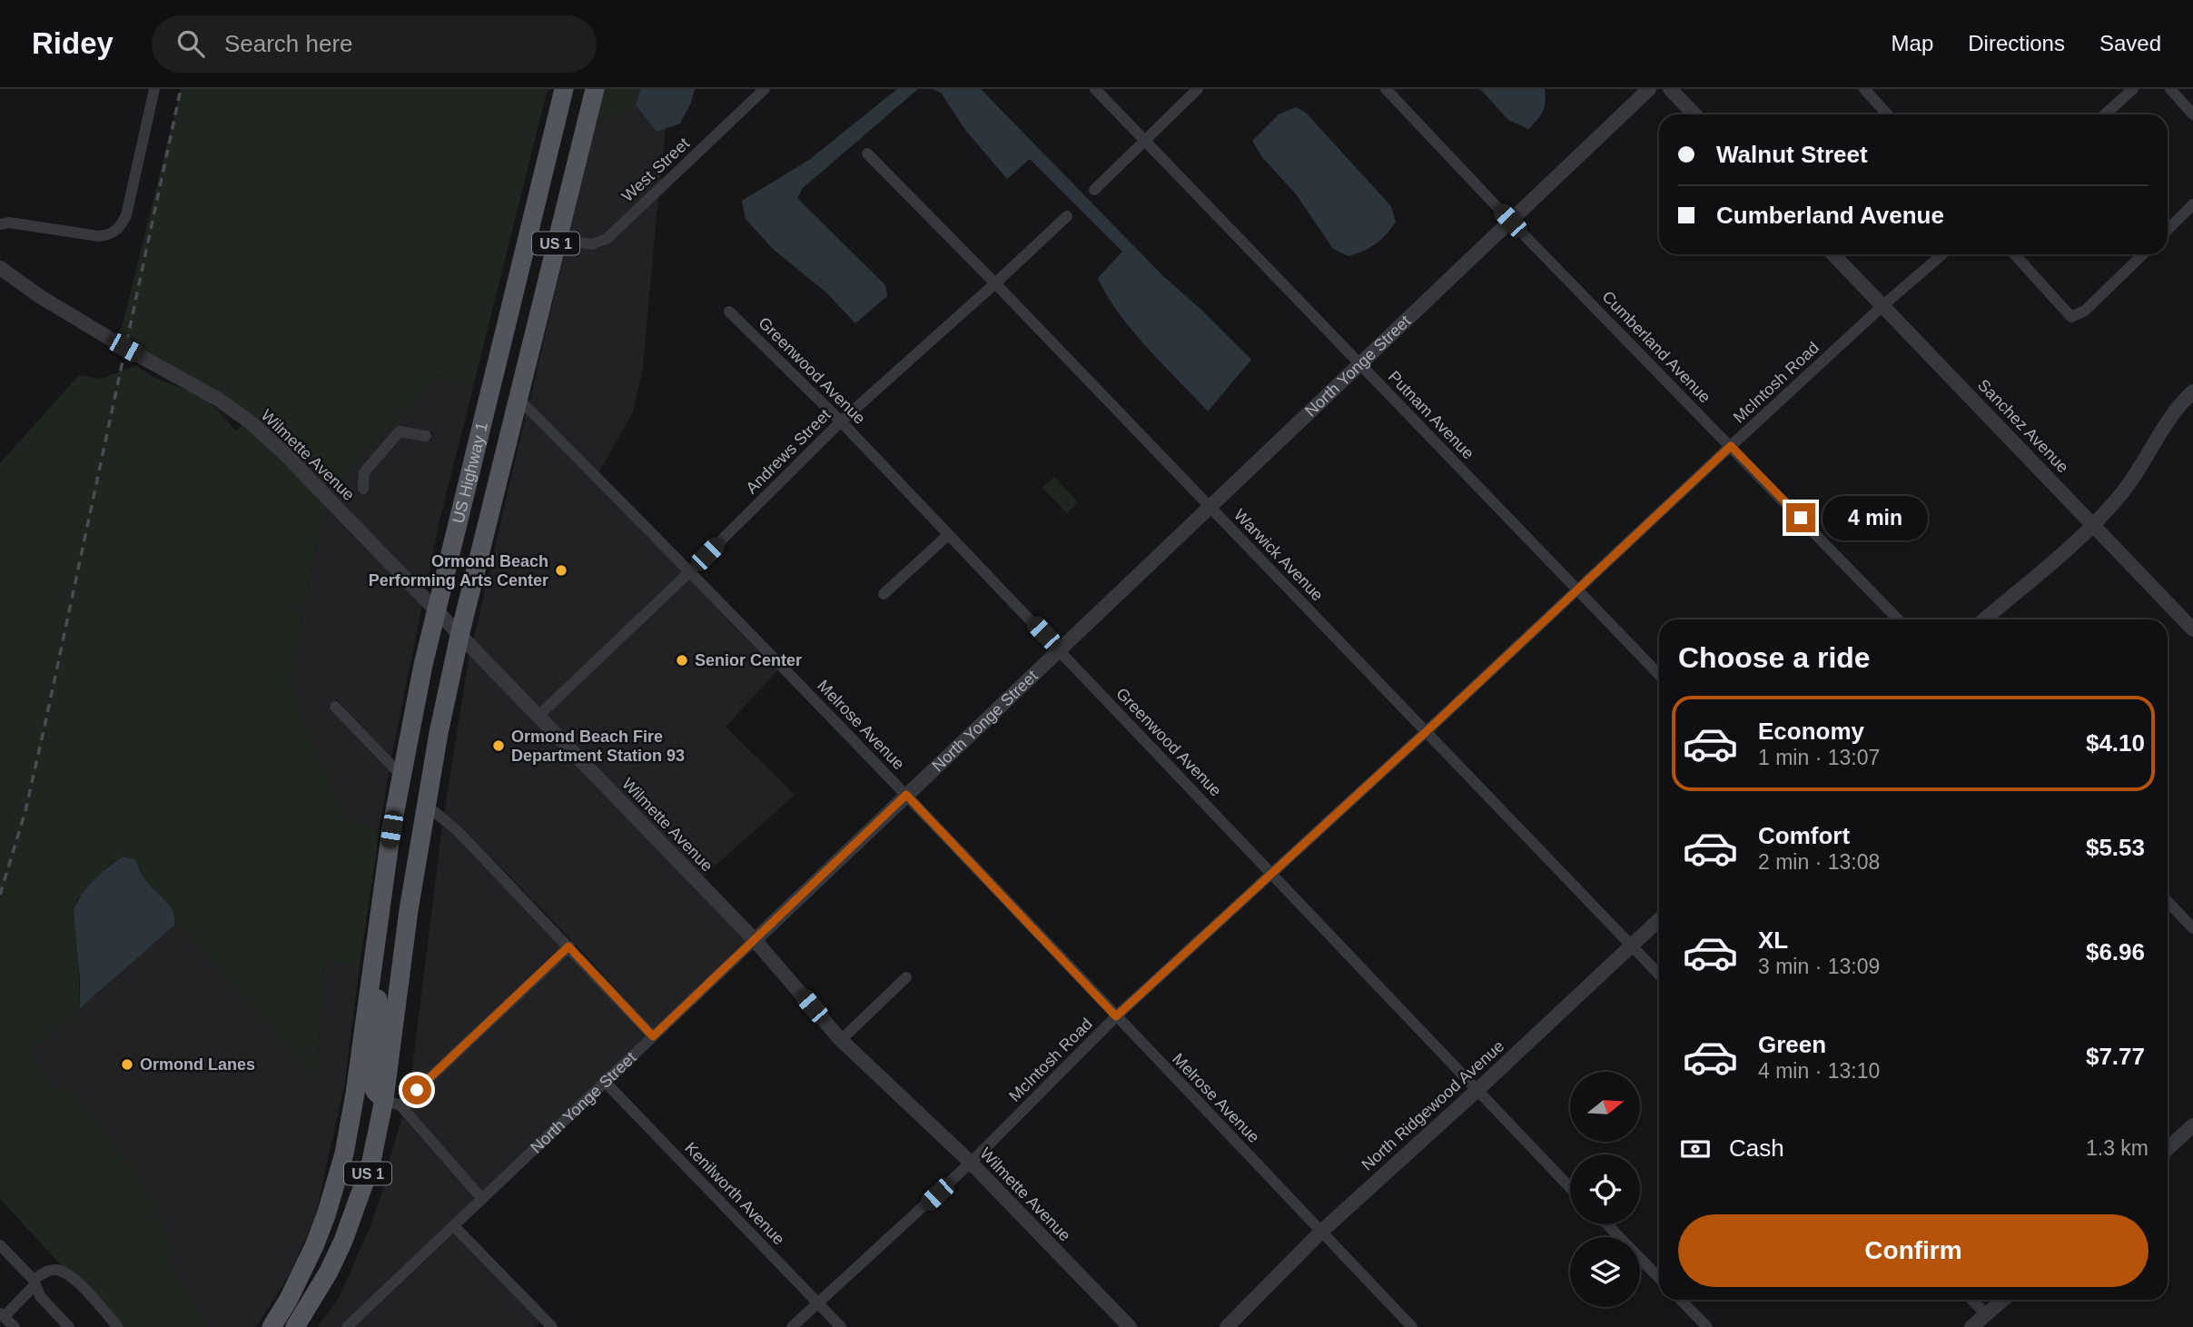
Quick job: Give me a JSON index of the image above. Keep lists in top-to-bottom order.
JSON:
{
  "streets": {
    "main road": ["US 1", "US Highway 1"],
    "street": [
      "West Street",
      "Cumberland Avenue",
      "North Yonge Street",
      "Greenwood Avenue",
      "McIntosh Road",
      "Putnam Avenue",
      "Sanchez Avenue",
      "Andrews Street",
      "Wilmette Avenue",
      "Warwick Avenue",
      "Melrose Avenue",
      "North Ridgewood Avenue",
      "Kenilworth Avenue"
    ]
  },
  "crossings": [
    ["West Street", "US Highway 1"],
    ["US 1", "US Highway 1"],
    ["Cumberland Avenue", "North Yonge Street"],
    ["Cumberland Avenue", "McIntosh Road"],
    ["North Yonge Street", "Greenwood Avenue"],
    ["North Yonge Street", "Putnam Avenue"],
    ["North Yonge Street", "Wilmette Avenue"],
    ["North Yonge Street", "Warwick Avenue"],
    ["North Yonge Street", "Melrose Avenue"],
    ["North Yonge Street", "Kenilworth Avenue"],
    ["Greenwood Avenue", "McIntosh Road"],
    ["Greenwood Avenue", "Andrews Street"],
    ["Greenwood Avenue", "North Ridgewood Avenue"],
    ["McIntosh Road", "Putnam Avenue"],
    ["McIntosh Road", "Sanchez Avenue"],
    ["McIntosh Road", "Wilmette Avenue"],
    ["McIntosh Road", "Warwick Avenue"],
    ["McIntosh Road", "Melrose Avenue"],
    ["McIntosh Road", "Kenilworth Avenue"],
    ["Andrews Street", "Wilmette Avenue"],
    ["Andrews Street", "Warwick Avenue"],
    ["Andrews Street", "Melrose Avenue"],
    ["Wilmette Avenue", "US Highway 1"],
    ["US Highway 1", "Melrose Avenue"],
    ["Warwick Avenue", "North Ridgewood Avenue"],
    ["Melrose Avenue", "North Ridgewood Avenue"]
  ],
  "places": [
    "Ormond Beach Performing Arts Center",
    "Senior Center",
    "Ormond Beach Fire Department Station 93",
    "Ormond Lanes"
  ],
  "north": "right",
  "page": {
    "header": "Ridey",
    "search": "Search here",
    "nav": ["Map", "Directions", "Saved"],
    "banner": ["Walnut Street", "Cumberland Avenue"],
    "bubble": "4 min",
    "heading": "Choose a ride",
    "list": [
      {
        "name": "Economy",
        "note": "1 min · 13:07",
        "value": "$4.10"
      },
      {
        "name": "Comfort",
        "note": "2 min · 13:08",
        "value": "$5.53"
      },
      {
        "name": "XL",
        "note": "3 min · 13:09",
        "value": "$6.96"
      },
      {
        "name": "Green",
        "note": "4 min · 13:10",
        "value": "$7.77"
      }
    ],
    "pay": ["Cash", "1.3 km"],
    "buttons": "Confirm"
  }
}
